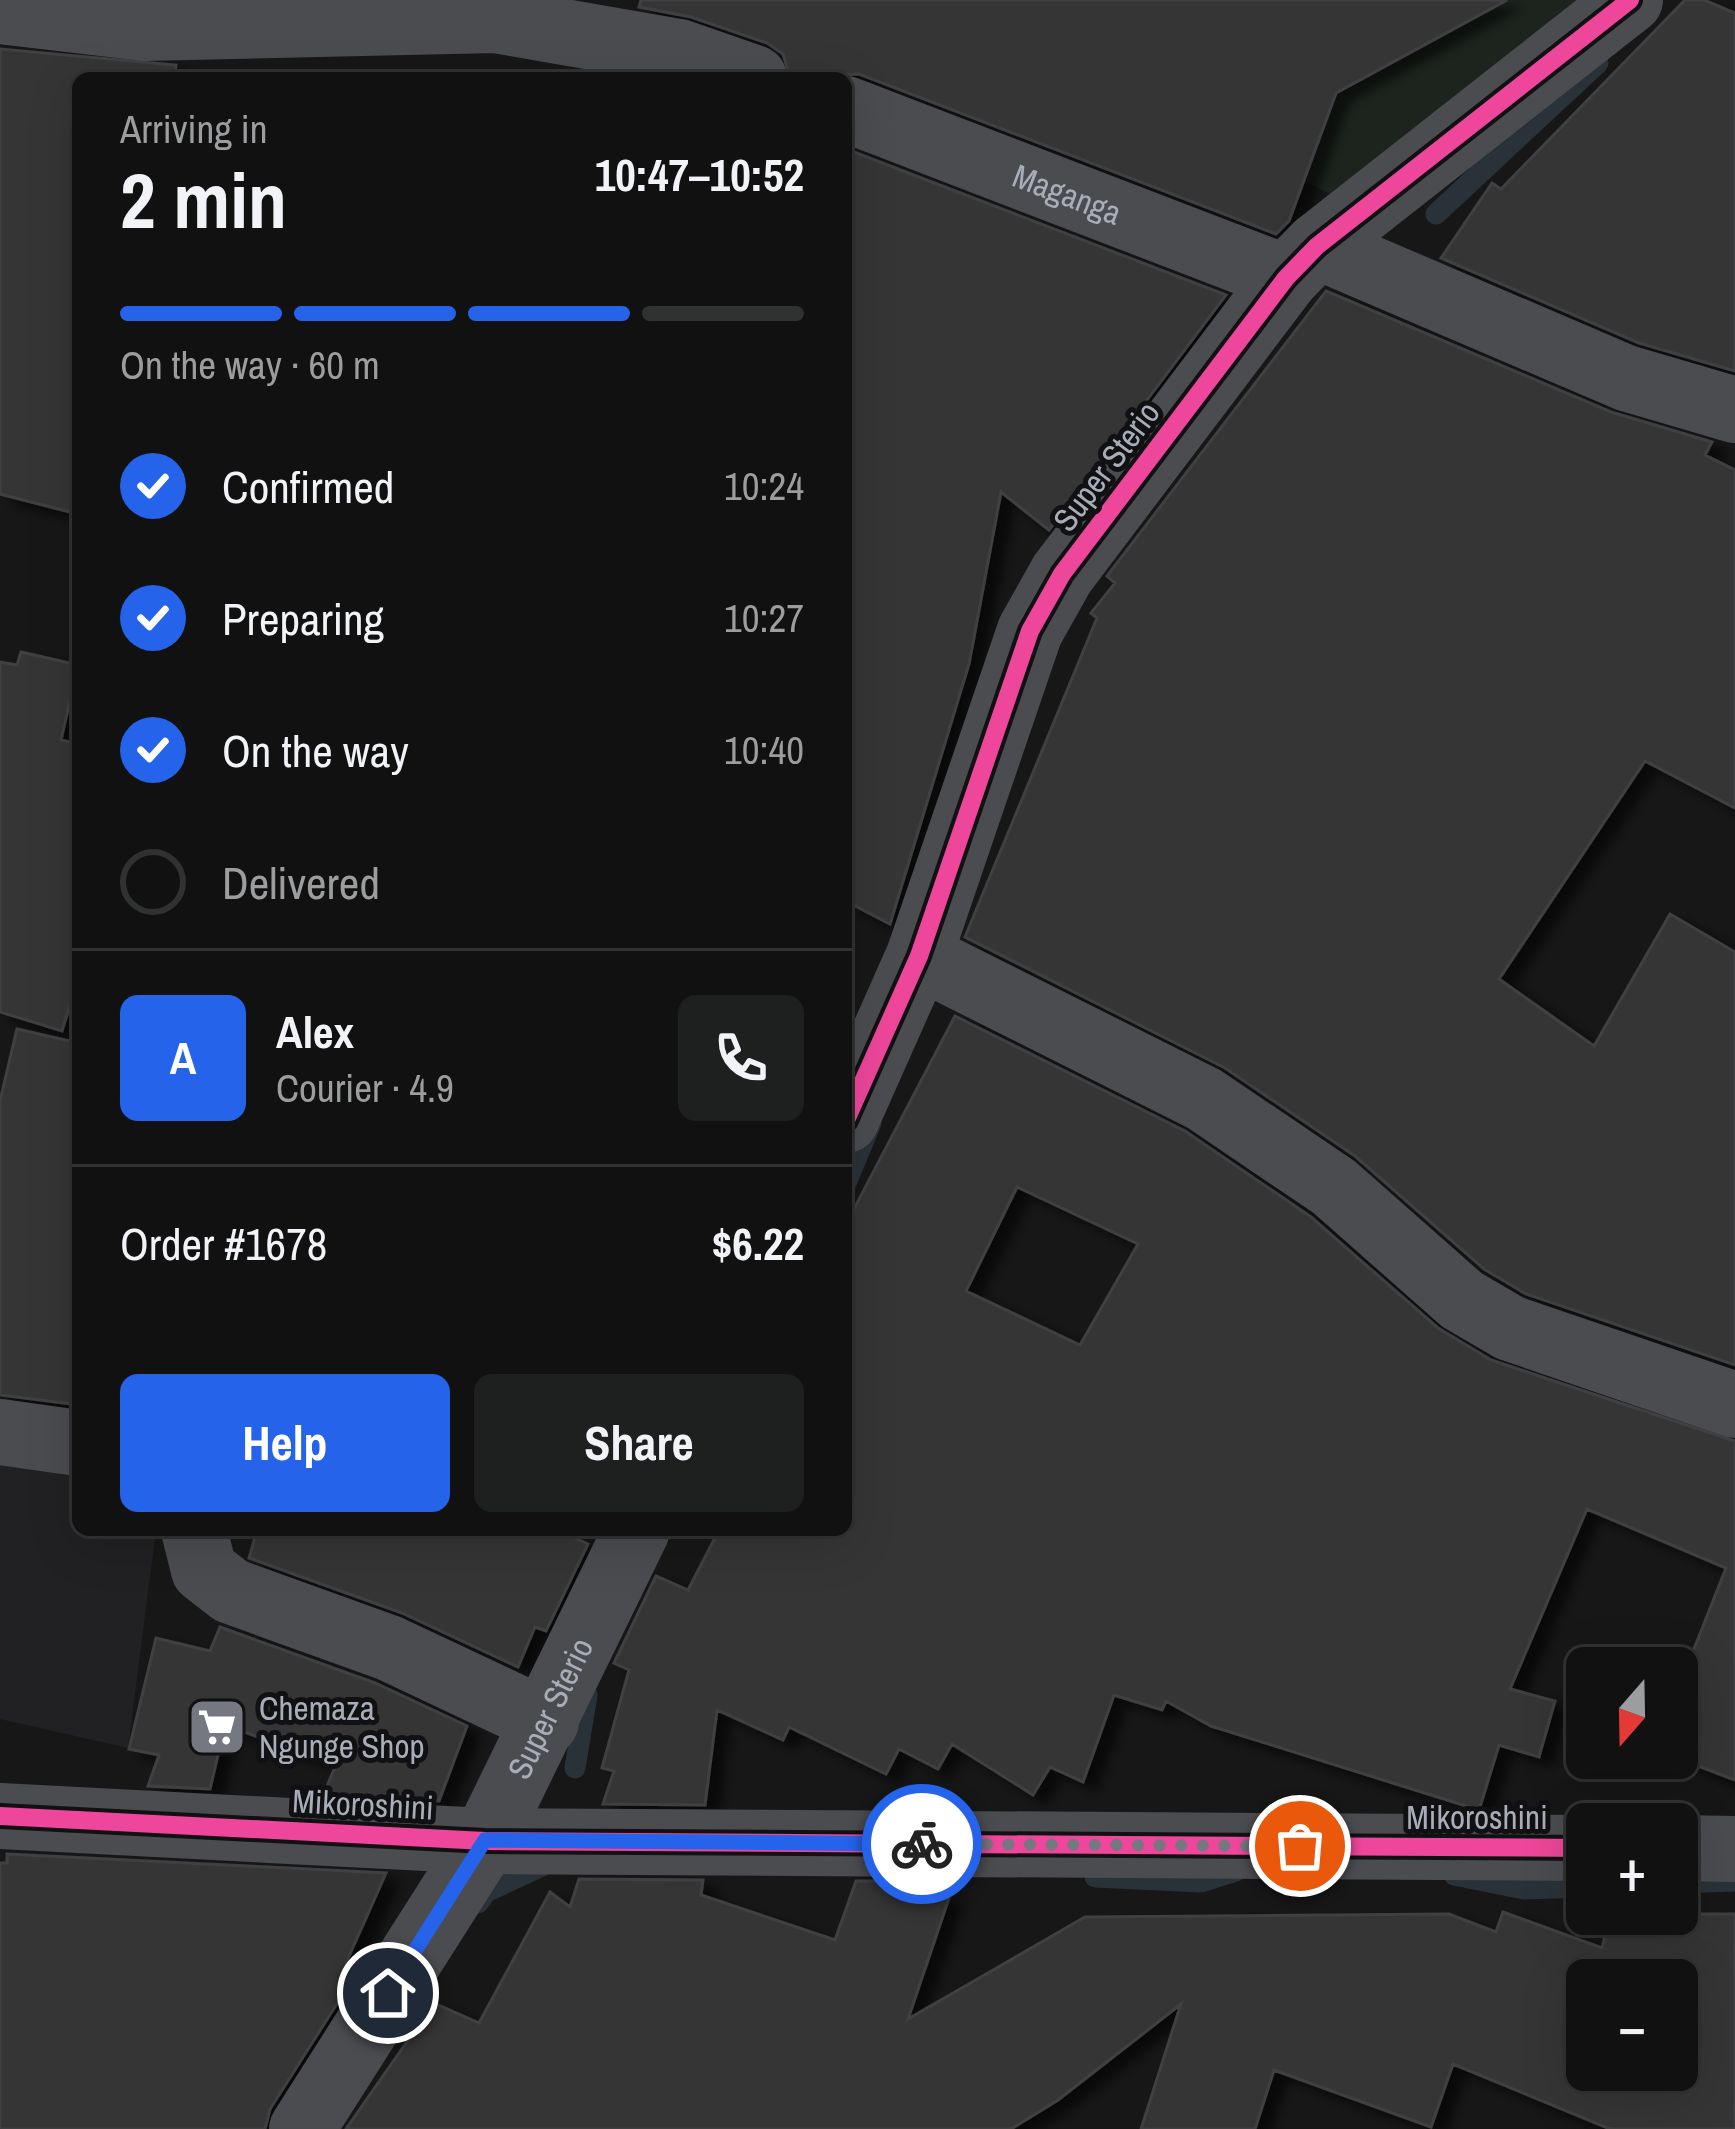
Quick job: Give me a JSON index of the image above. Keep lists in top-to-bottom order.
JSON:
{
  "streets": {
    "street": ["Maganga", "Super Sterio", "Mikoroshini"]
  },
  "crossings": [
    ["Maganga", "Super Sterio"],
    ["Super Sterio", "Mikoroshini"]
  ],
  "places": {
    "supermarket": ["Chemaza Ngunge Shop"]
  },
  "north": "bottom",
  "page": {
    "heading": ["2 min", "Arriving in", "10:47–10:52"],
    "panel": [
      "Alex",
      "Courier · 4.9",
      "Order #1678",
      "$6.22"
    ],
    "bar": "On the way · 60 m",
    "list": [
      ["Confirmed", "10:24"],
      ["Preparing", "10:27"],
      ["On the way", "10:40"],
      "Delivered"
    ],
    "round": "A",
    "buttons": ["Help", "Share"],
    "map_buttons": ["+", "−"]
  }
}
